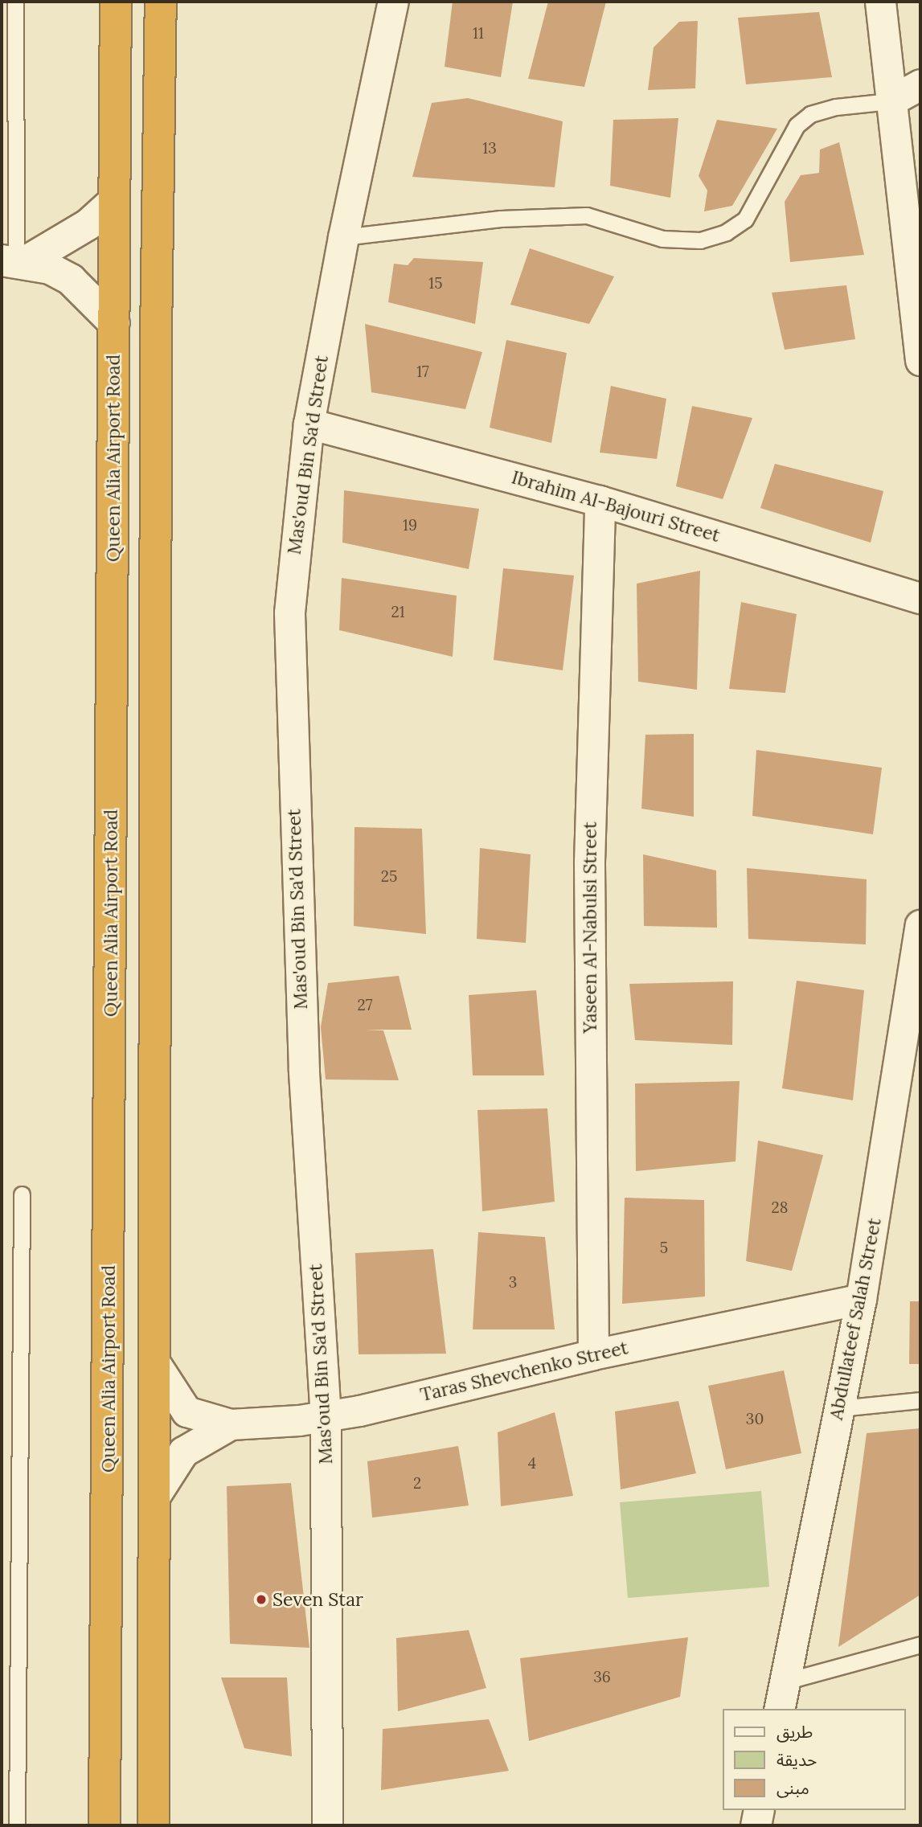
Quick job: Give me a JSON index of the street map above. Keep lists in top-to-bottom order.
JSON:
{
  "streets": {
    "highway": ["Queen Alia Airport Road"],
    "street": [
      "Mas'oud Bin Sa'd Street",
      "Ibrahim Al-Bajouri Street",
      "Yaseen Al-Nabulsi Street",
      "Abdullateef Salah Street",
      "Taras Shevchenko Street"
    ]
  },
  "crossings": [
    ["Mas'oud Bin Sa'd Street", "Ibrahim Al-Bajouri Street"],
    ["Mas'oud Bin Sa'd Street", "Taras Shevchenko Street"],
    ["Ibrahim Al-Bajouri Street", "Yaseen Al-Nabulsi Street"],
    ["Yaseen Al-Nabulsi Street", "Taras Shevchenko Street"],
    ["Abdullateef Salah Street", "Taras Shevchenko Street"]
  ],
  "places": ["Seven Star"],
  "house_numbers": [
    "11",
    "13",
    "15",
    "17",
    "19",
    "21",
    "25",
    "27",
    "28",
    "5",
    "3",
    "30",
    "4",
    "2",
    "36"
  ],
  "legend": ["طريق", "حديقة", "مبنى"]
}
